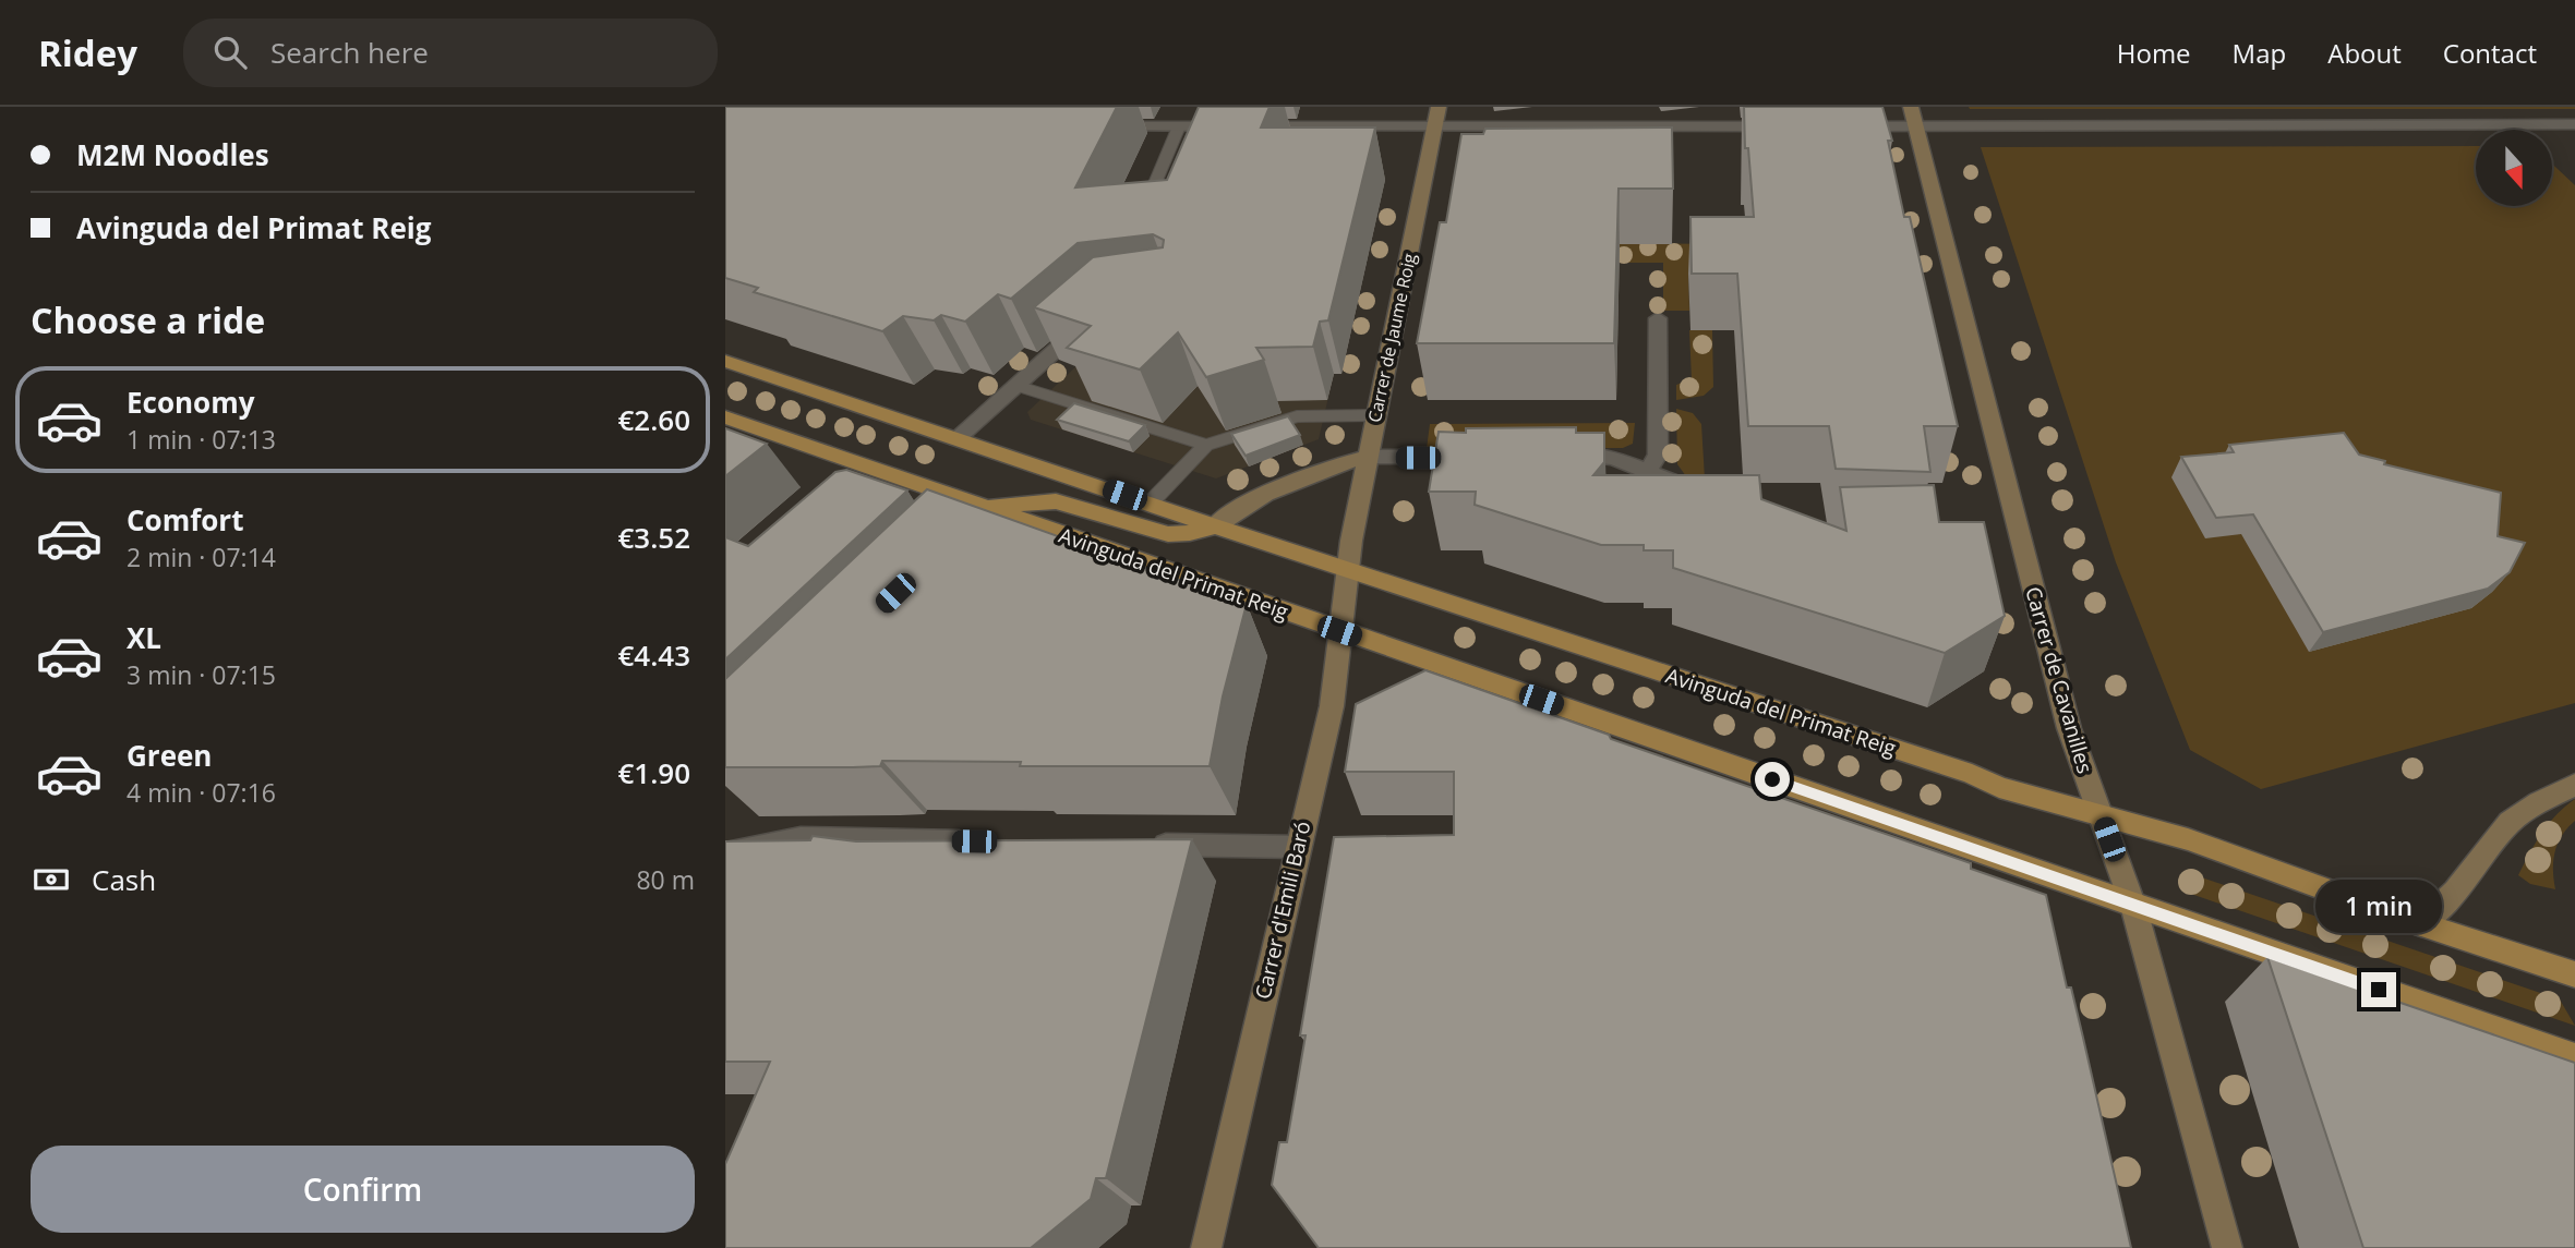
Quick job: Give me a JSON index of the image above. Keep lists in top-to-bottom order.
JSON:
{
  "streets": {
    "main road": ["Avinguda del Primat Reig"],
    "street": ["Carrer de Jaume Roig", "Carrer de Cavanilles", "Carrer d'Emili Baró"]
  },
  "crossings": [
    ["Carrer de Jaume Roig", "Avinguda del Primat Reig"],
    ["Carrer de Jaume Roig", "Carrer d'Emili Baró"],
    ["Avinguda del Primat Reig", "Carrer de Cavanilles"],
    ["Avinguda del Primat Reig", "Carrer d'Emili Baró"]
  ],
  "north": "bottom",
  "page": {
    "header": "Ridey",
    "search": "Search here",
    "nav": [
      "Home",
      "Map",
      "About",
      "Contact"
    ],
    "banner": ["M2M Noodles", "Avinguda del Primat Reig"],
    "heading": "Choose a ride",
    "list": [
      {
        "name": "Economy",
        "note": "1 min · 07:13",
        "value": "€2.60"
      },
      {
        "name": "Comfort",
        "note": "2 min · 07:14",
        "value": "€3.52"
      },
      {
        "name": "XL",
        "note": "3 min · 07:15",
        "value": "€4.43"
      },
      {
        "name": "Green",
        "note": "4 min · 07:16",
        "value": "€1.90"
      }
    ],
    "pay": ["Cash", "80 m"],
    "bubble": "1 min",
    "buttons": "Confirm"
  }
}
